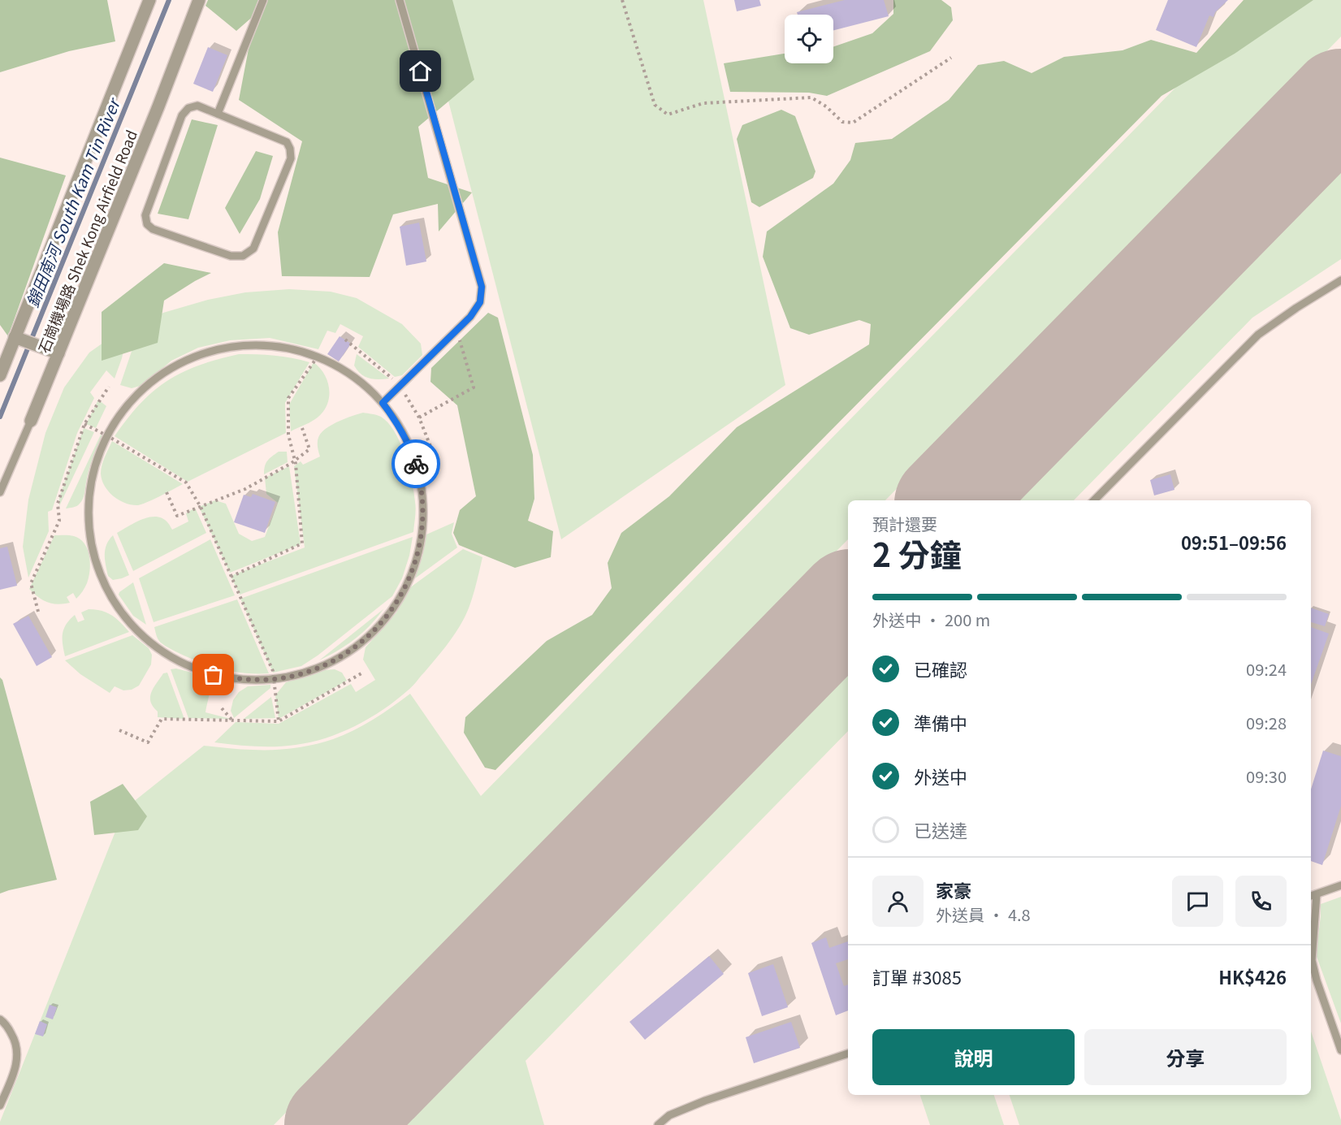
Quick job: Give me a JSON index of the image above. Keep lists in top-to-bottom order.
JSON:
{
  "streets": {
    "street": ["石崗機場路 Shek Kong Airfield Road"]
  },
  "water": ["錦田南河 South Kam Tin River"],
  "page": {
    "heading": ["2 分鐘", "預計還要", "09:51–09:56"],
    "panel": [
      "家豪",
      "外送員 · 4.8",
      "訂單 #3085",
      "HK$426"
    ],
    "bar": "外送中 · 200 m",
    "list": [
      ["已確認", "09:24"],
      ["準備中", "09:28"],
      ["外送中", "09:30"],
      "已送達"
    ],
    "buttons": ["說明", "分享"]
  }
}
